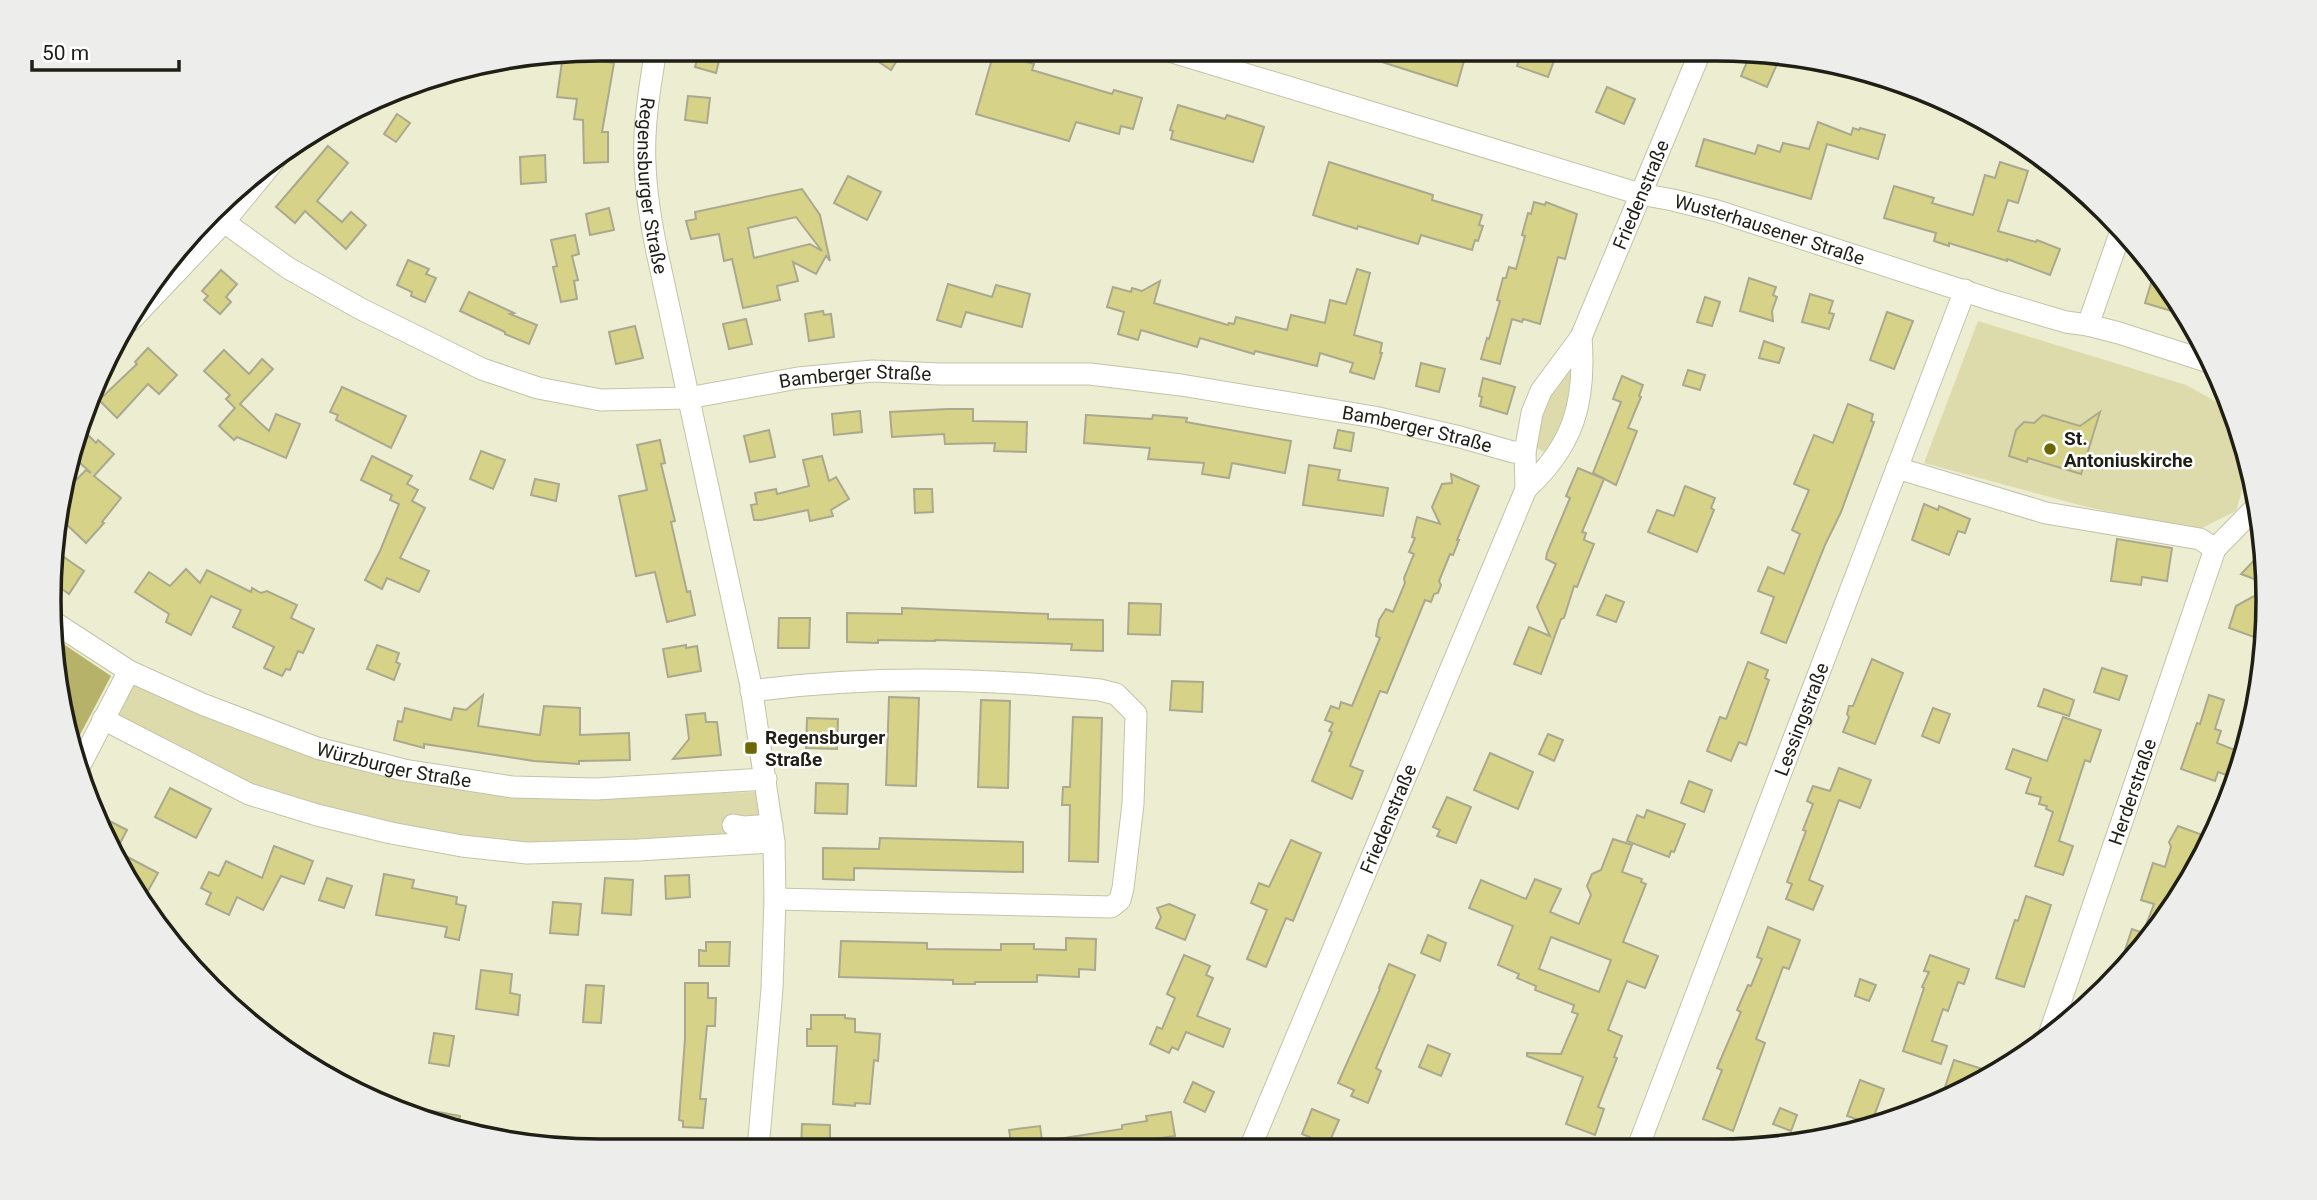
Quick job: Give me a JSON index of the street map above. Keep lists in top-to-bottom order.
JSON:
{
  "streets": {
    "street": [
      "Regensburger Straße",
      "Friedenstraße",
      "Wusterhausener Straße",
      "Bamberger Straße",
      "Lessingstraße",
      "Würzburger Straße",
      "Herderstraße"
    ]
  },
  "crossings": [
    ["Regensburger Straße", "Bamberger Straße"],
    ["Regensburger Straße", "Würzburger Straße"],
    ["Friedenstraße", "Wusterhausener Straße"],
    ["Friedenstraße", "Bamberger Straße"],
    ["Wusterhausener Straße", "Lessingstraße"]
  ],
  "places": {
    "other": ["St. Antoniuskirche"],
    "transit": ["Regensburger Straße"]
  },
  "scale_bar": "50 m"
}
